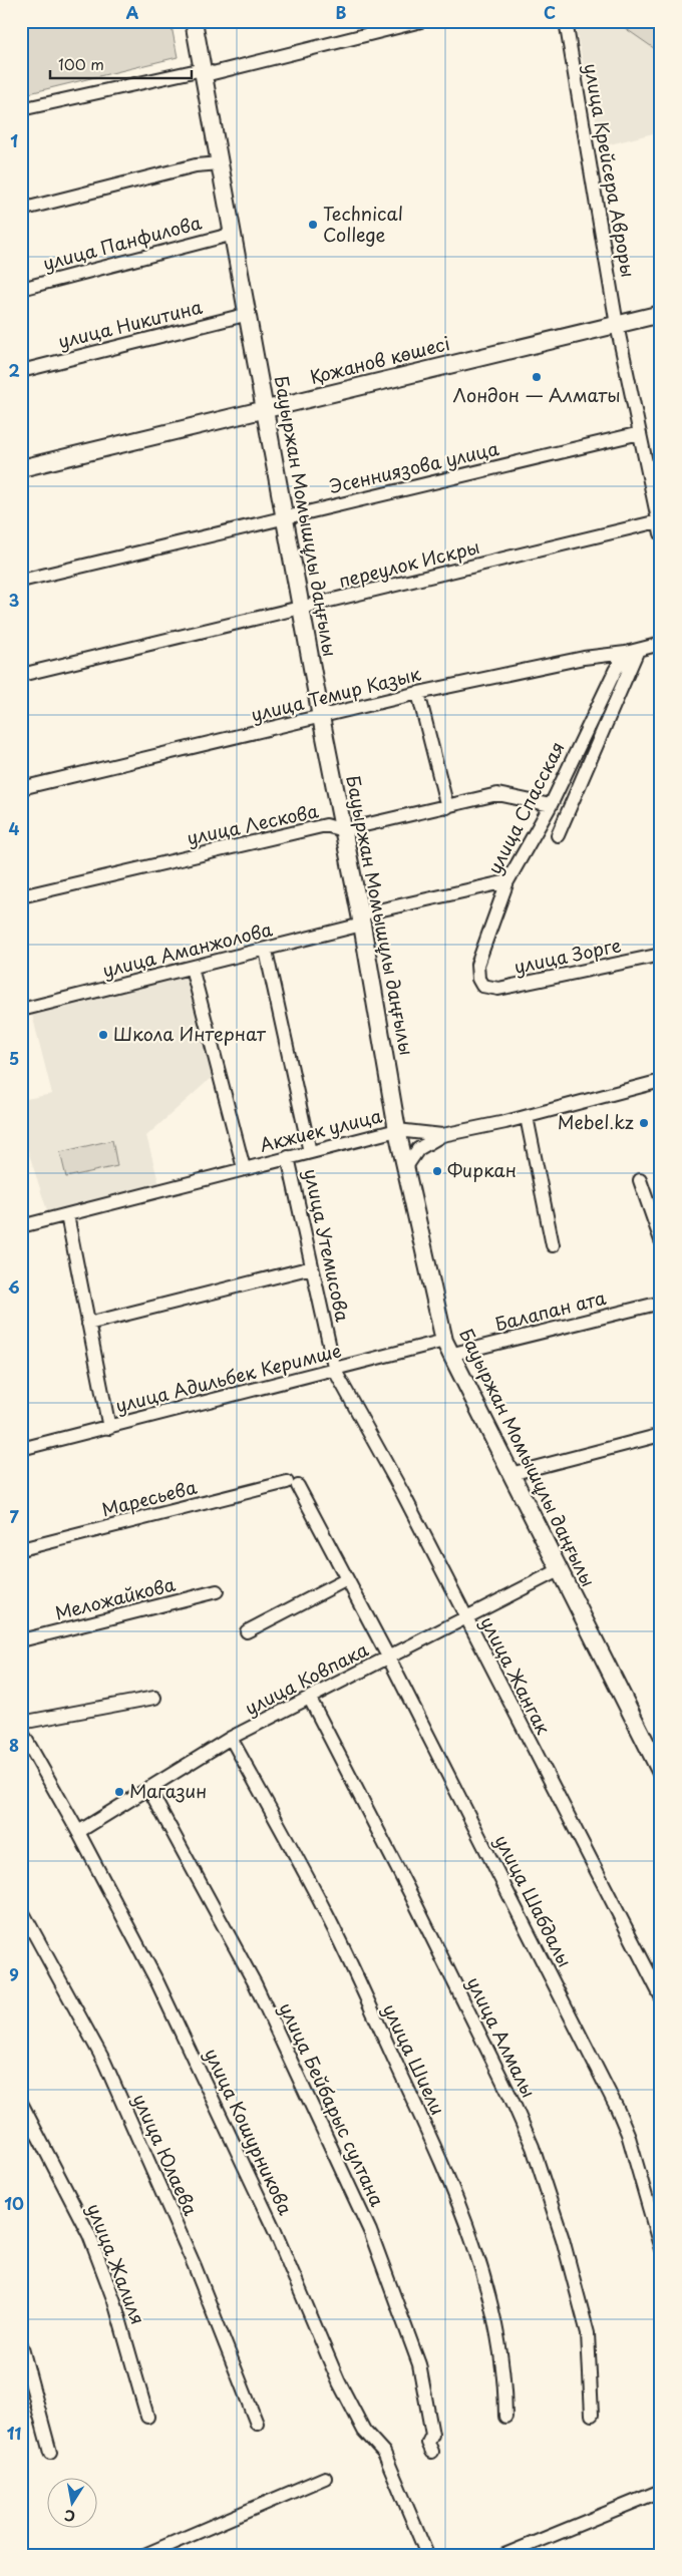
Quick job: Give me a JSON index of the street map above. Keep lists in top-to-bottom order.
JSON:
{
  "streets": {
    "main road": ["Қожанов көшесі", "Бауыржан Момышұлы даңғылы"],
    "street": [
      "улица Крейсера Авроры",
      "улица Панфилова",
      "улица Никитина",
      "Эсенниязова улица",
      "переулок Искры",
      "улица Темир Казык",
      "улица Спасская",
      "улица Лескова",
      "улица Аманжолова",
      "улица Зорге",
      "Акжиек улица",
      "улица Утемисова",
      "Балапан ата",
      "улица Адильбек Керимше",
      "Маресьева",
      "Меложайкова",
      "улица Жангак",
      "улица Ковпака",
      "улица Шабдалы",
      "улица Алмалы",
      "улица Шиели",
      "улица Бейбарыс султана",
      "улица Кошурникова",
      "улица Юлаева",
      "улица Жалиля"
    ]
  },
  "crossings": [
    ["улица Крейсера Авроры", "Қожанов көшесі"],
    ["улица Крейсера Авроры", "Эсенниязова улица"],
    ["улица Крейсера Авроры", "переулок Искры"],
    ["улица Панфилова", "Бауыржан Момышұлы даңғылы"],
    ["улица Никитина", "Бауыржан Момышұлы даңғылы"],
    ["Қожанов көшесі", "Бауыржан Момышұлы даңғылы"],
    ["Эсенниязова улица", "Бауыржан Момышұлы даңғылы"],
    ["Бауыржан Момышұлы даңғылы", "переулок Искры"],
    ["Бауыржан Момышұлы даңғылы", "улица Темир Казык"],
    ["Бауыржан Момышұлы даңғылы", "улица Лескова"],
    ["Бауыржан Момышұлы даңғылы", "улица Аманжолова"],
    ["Бауыржан Момышұлы даңғылы", "Акжиек улица"],
    ["Бауыржан Момышұлы даңғылы", "Балапан ата"],
    ["Бауыржан Момышұлы даңғылы", "улица Адильбек Керимше"],
    ["Бауыржан Момышұлы даңғылы", "улица Ковпака"],
    ["улица Темир Казык", "улица Спасская"],
    ["улица Спасская", "улица Лескова"],
    ["улица Спасская", "улица Аманжолова"],
    ["улица Спасская", "улица Зорге"],
    ["Акжиек улица", "улица Утемисова"],
    ["улица Утемисова", "улица Адильбек Керимше"],
    ["улица Утемисова", "улица Жангак"],
    ["Балапан ата", "улица Адильбек Керимше"],
    ["улица Адильбек Керимше", "улица Жангак"],
    ["Маресьева", "улица Шабдалы"],
    ["улица Жангак", "улица Ковпака"],
    ["улица Ковпака", "улица Шабдалы"],
    ["улица Ковпака", "улица Алмалы"],
    ["улица Ковпака", "улица Шиели"],
    ["улица Ковпака", "улица Бейбарыс султана"],
    ["улица Ковпака", "улица Кошурникова"]
  ],
  "places": [
    "Technical College",
    "Лондон — Алматы",
    "Школа Интернат",
    "Mebel.kz",
    "Фиркан",
    "Магазин"
  ],
  "scale_bar": "100 m",
  "north": "bottom",
  "grid": {
    "columns": ["A", "B", "C"],
    "rows": [
      "1",
      "2",
      "3",
      "4",
      "5",
      "6",
      "7",
      "8",
      "9",
      "10",
      "11"
    ]
  }
}
